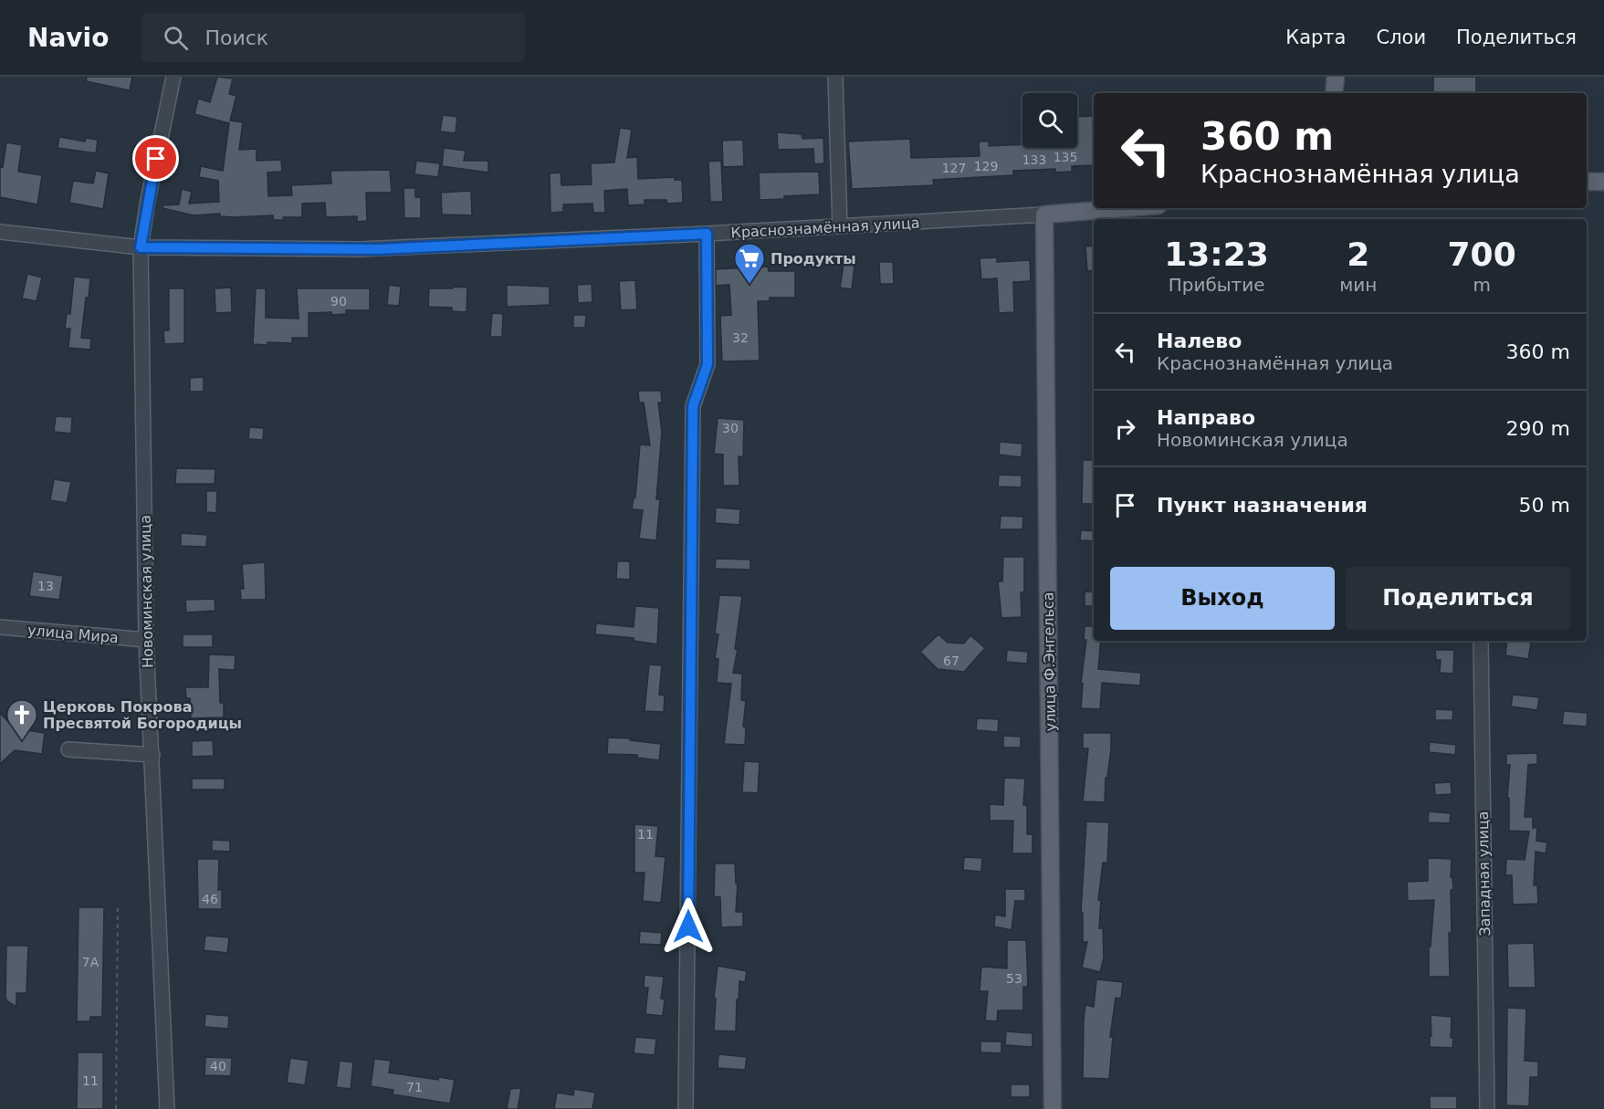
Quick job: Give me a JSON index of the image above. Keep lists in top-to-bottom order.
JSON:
{
  "streets": {
    "main road": ["Краснознамённая улица", "улица Ф.Энгельса"],
    "street": ["Новоминская улица", "улица Мира", "Западная улица"]
  },
  "crossings": [
    ["Краснознамённая улица", "Новоминская улица"],
    ["Краснознамённая улица", "улица Ф.Энгельса"],
    ["Новоминская улица", "улица Мира"]
  ],
  "places": {
    "supermarket": ["Продукты"],
    "church": ["Церковь Покрова Пресвятой Богородицы"]
  },
  "house_numbers": [
    "135",
    "133",
    "129",
    "127",
    "90",
    "32",
    "30",
    "13",
    "67",
    "11",
    "46",
    "7А",
    "53",
    "40",
    "11",
    "71"
  ],
  "page": {
    "header": "Navio",
    "search": "Поиск",
    "nav": ["Карта", "Слои", "Поделиться"],
    "turn": ["360 m", "Краснознамённая улица"],
    "eta": [
      "13:23",
      "Прибытие",
      "2",
      "мин",
      "700",
      "m"
    ],
    "list": [
      {
        "name": "Налево",
        "note": "Краснознамённая улица",
        "value": "360 m"
      },
      {
        "name": "Направо",
        "note": "Новоминская улица",
        "value": "290 m"
      },
      {
        "name": "Пункт назначения",
        "value": "50 m"
      }
    ],
    "buttons": ["Выход", "Поделиться"]
  }
}
